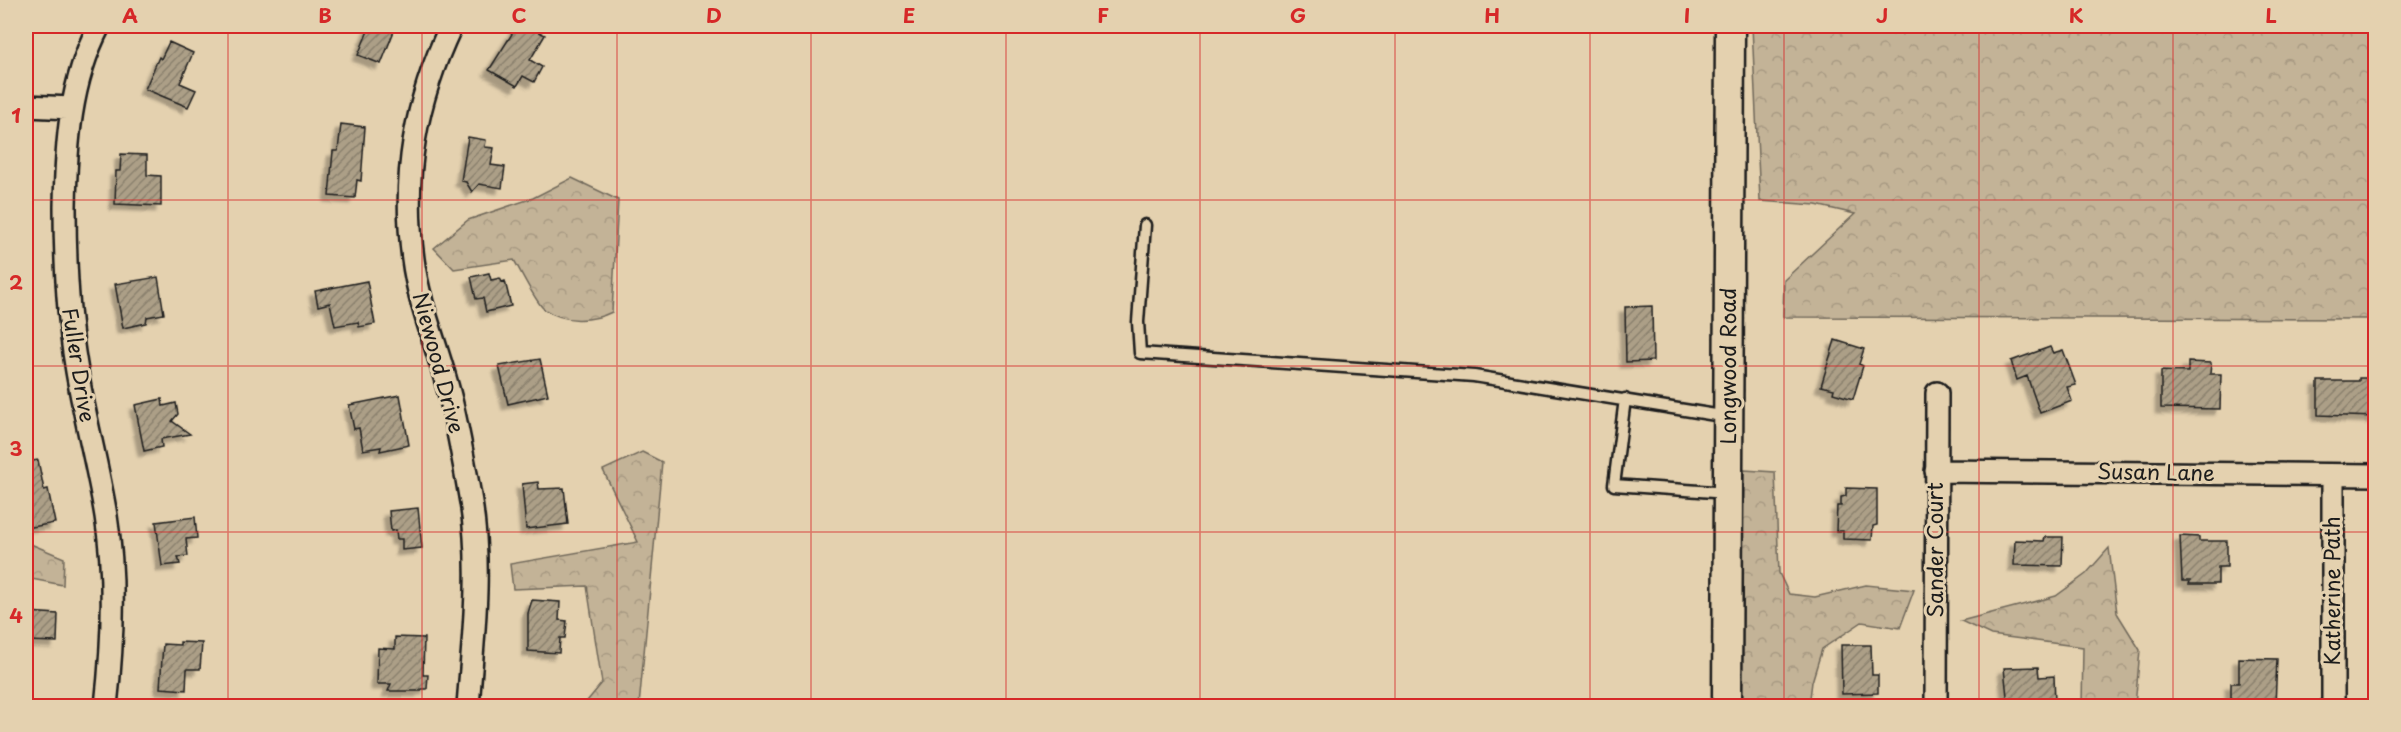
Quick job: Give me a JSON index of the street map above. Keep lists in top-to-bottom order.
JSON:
{
  "streets": {
    "main road": ["Longwood Road"],
    "street": [
      "Niewood Drive",
      "Fuller Drive",
      "Susan Lane",
      "Sander Court",
      "Katherine Path"
    ]
  },
  "crossings": [
    ["Susan Lane", "Sander Court"],
    ["Susan Lane", "Katherine Path"]
  ],
  "grid": {
    "columns": [
      "A",
      "B",
      "C",
      "D",
      "E",
      "F",
      "G",
      "H",
      "I",
      "J",
      "K",
      "L"
    ],
    "rows": [
      "1",
      "2",
      "3",
      "4"
    ]
  }
}
